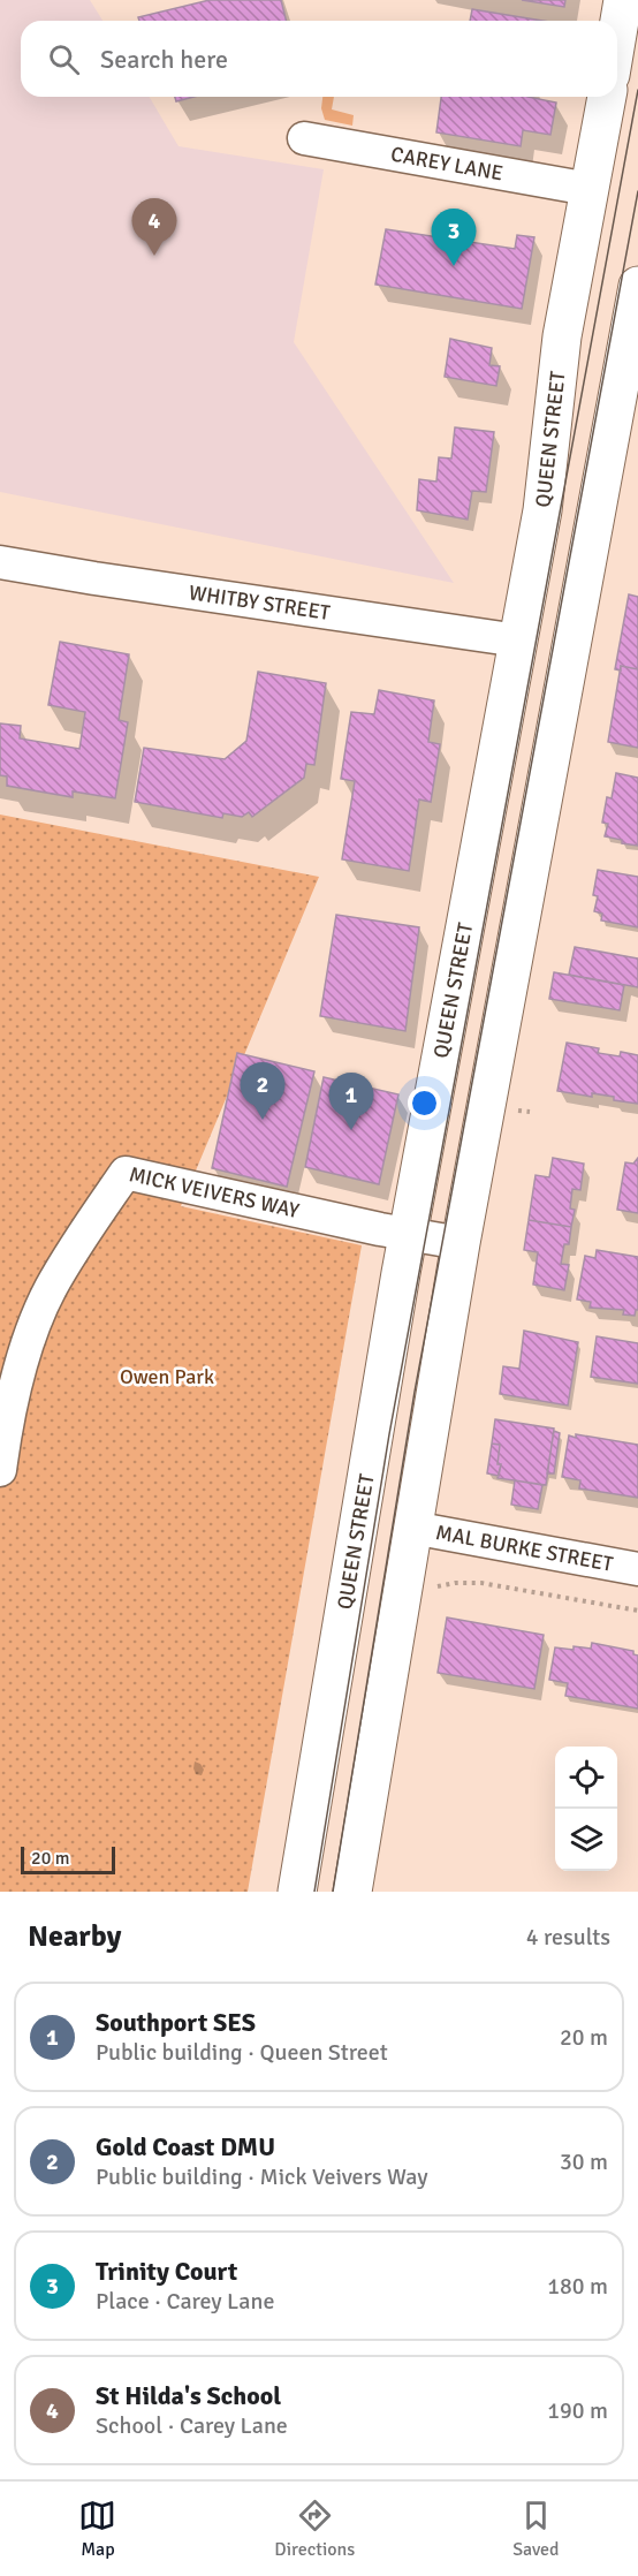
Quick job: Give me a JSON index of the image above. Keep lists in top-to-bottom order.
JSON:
{
  "streets": {
    "street": [
      "CAREY LANE",
      "QUEEN STREET",
      "WHITBY STREET",
      "MICK VEIVERS WAY",
      "MAL BURKE STREET"
    ]
  },
  "crossings": [
    ["CAREY LANE", "QUEEN STREET"],
    ["QUEEN STREET", "WHITBY STREET"],
    ["QUEEN STREET", "MICK VEIVERS WAY"]
  ],
  "parks": ["Owen Park"],
  "scale_bar": "20 m",
  "page": {
    "search": "Search here",
    "pins": [
      "4",
      "3",
      "2",
      "1"
    ],
    "scale": "20 m",
    "heading": ["Nearby", "4 results"],
    "list": [
      {
        "mark": "1",
        "name": "Southport SES",
        "note": "Public building · Queen Street",
        "value": "20 m"
      },
      {
        "mark": "2",
        "name": "Gold Coast DMU",
        "note": "Public building · Mick Veivers Way",
        "value": "30 m"
      },
      {
        "mark": "3",
        "name": "Trinity Court",
        "note": "Place · Carey Lane",
        "value": "180 m"
      },
      {
        "mark": "4",
        "name": "St Hilda's School",
        "note": "School · Carey Lane",
        "value": "190 m"
      }
    ],
    "nav": ["Map", "Directions", "Saved"]
  }
}
